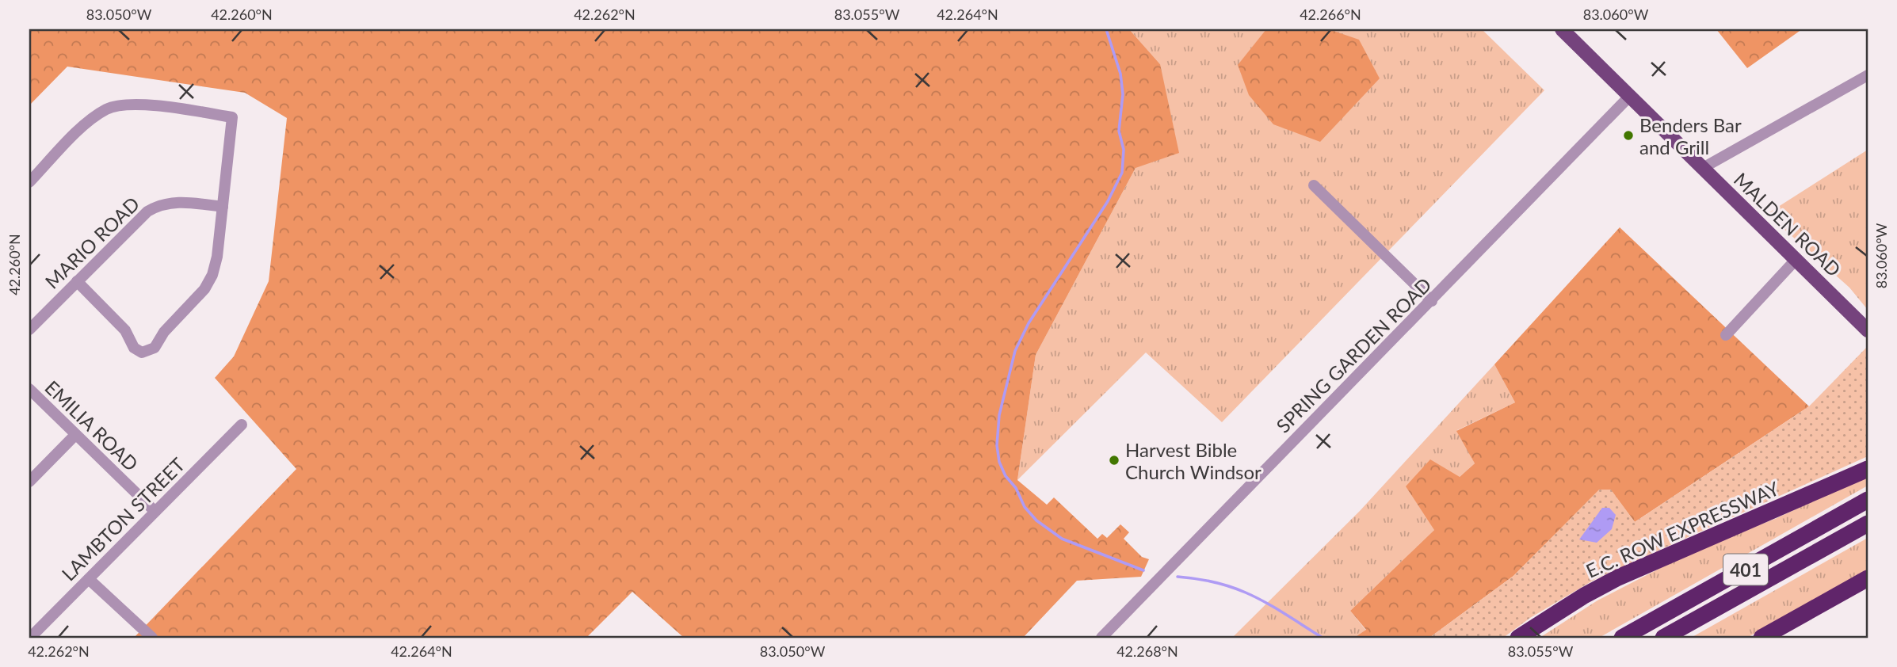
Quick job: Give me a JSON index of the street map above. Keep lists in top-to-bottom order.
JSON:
{
  "streets": {
    "highway": ["E.C. ROW EXPRESSWAY", "401"],
    "main road": ["MALDEN ROAD"],
    "street": [
      "MARIO ROAD",
      "SPRING GARDEN ROAD",
      "EMILIA ROAD",
      "LAMBTON STREET"
    ]
  },
  "crossings": [
    ["MALDEN ROAD", "SPRING GARDEN ROAD"],
    ["EMILIA ROAD", "LAMBTON STREET"]
  ],
  "places": ["Benders Bar and Grill", "Harvest Bible Church Windsor"],
  "coordinates": [
    "83.050°W",
    "42.260°N",
    "42.262°N",
    "83.055°W",
    "42.264°N",
    "42.266°N",
    "83.060°W",
    "42.268°N"
  ]
}
